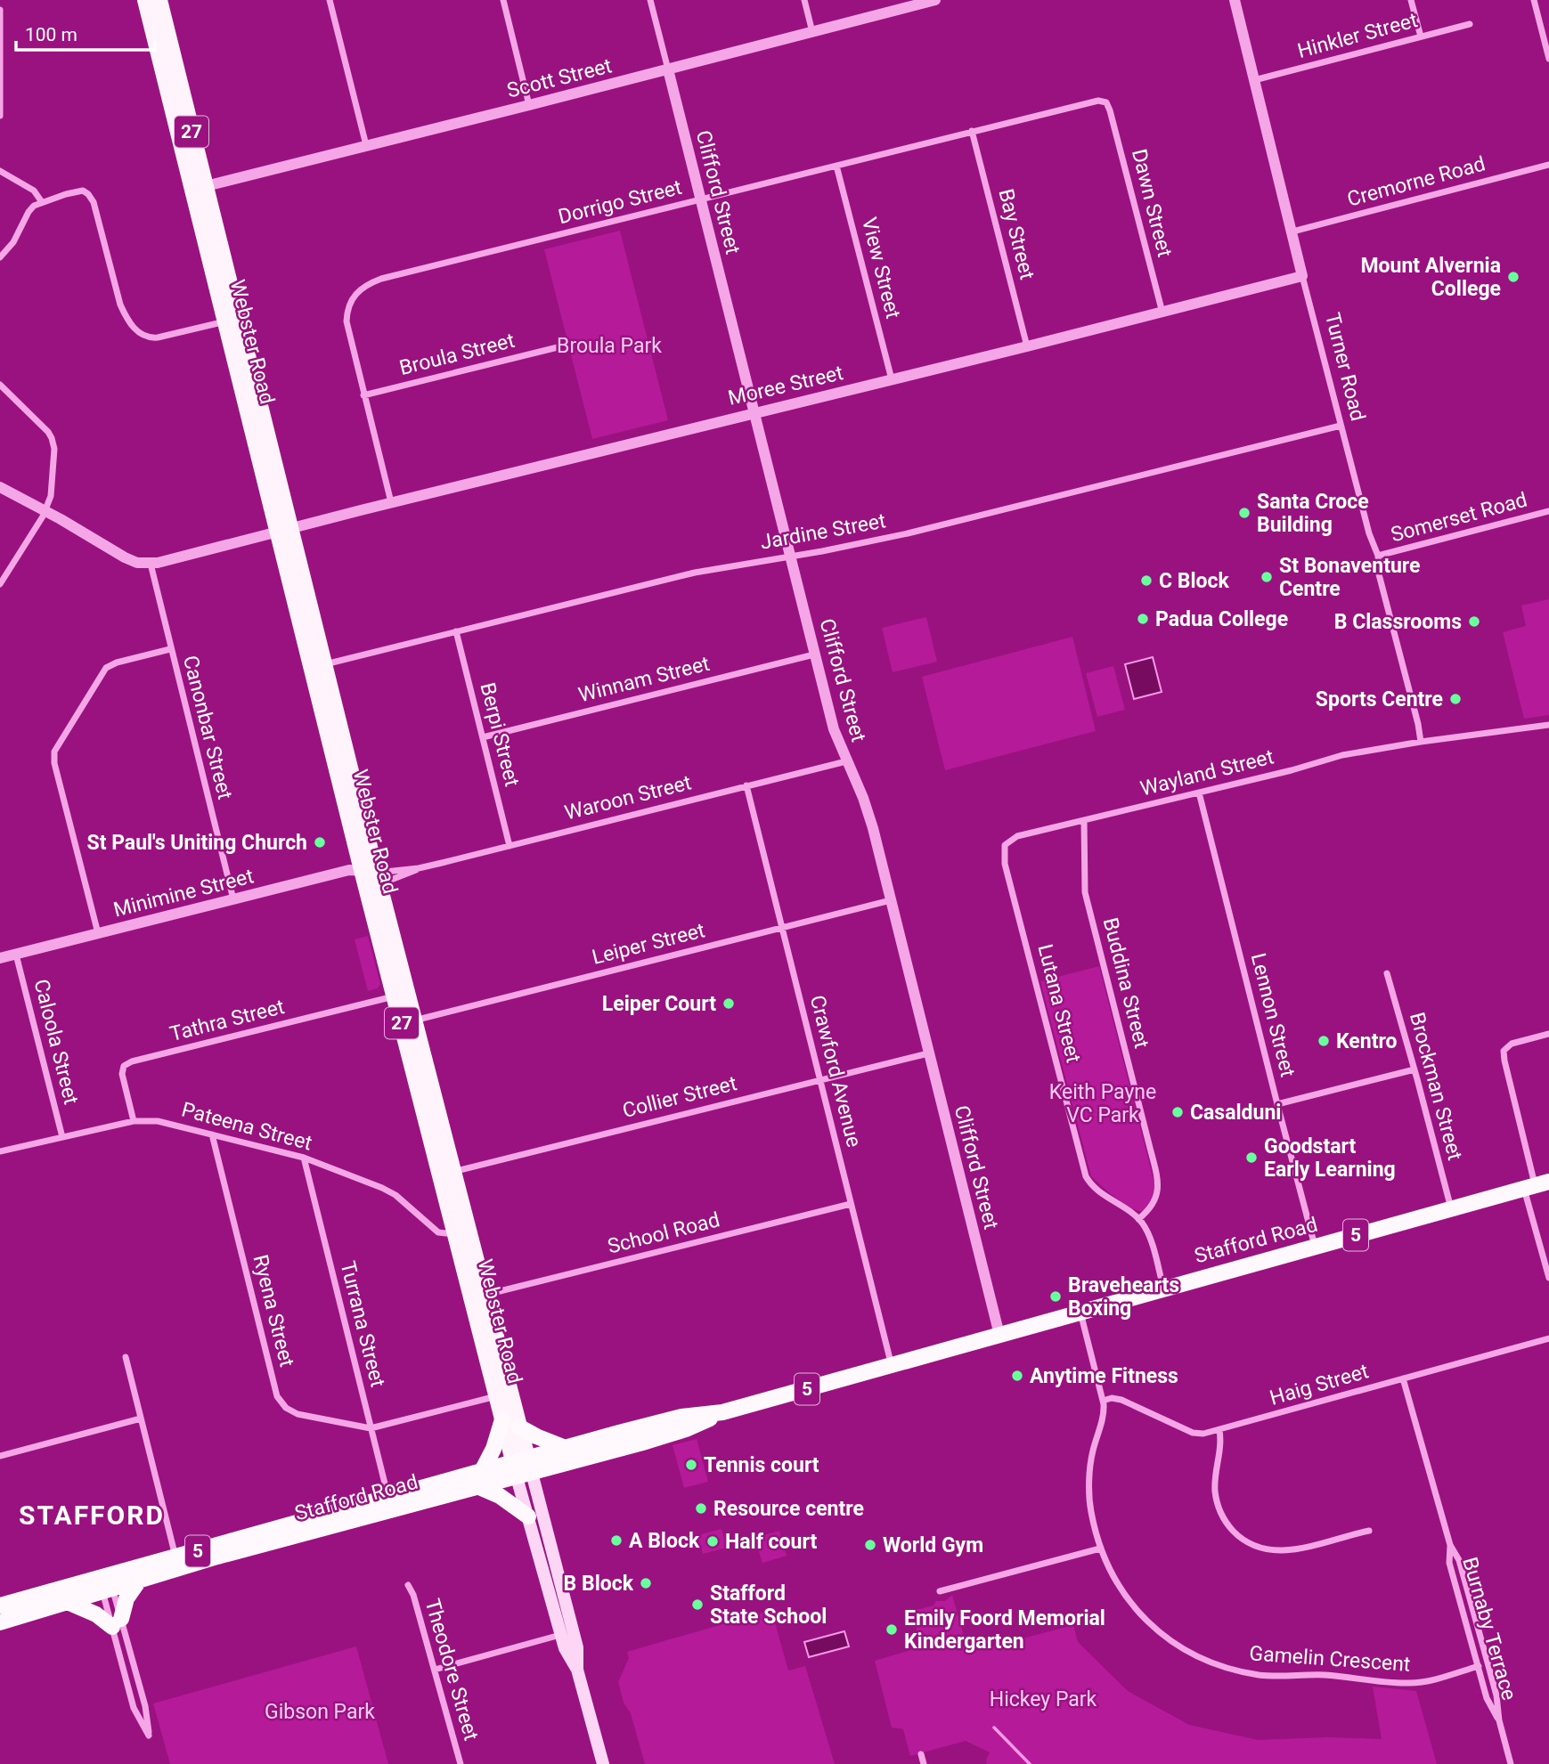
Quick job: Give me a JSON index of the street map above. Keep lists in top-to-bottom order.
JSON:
{
  "streets": {
    "highway": ["5", "Stafford Road"],
    "main road": ["27", "Webster Road"],
    "street": [
      "Hinkler Street",
      "Scott Street",
      "Cremorne Road",
      "Clifford Street",
      "Dorrigo Street",
      "Dawn Street",
      "Bay Street",
      "View Street",
      "Broula Street",
      "Turner Road",
      "Moree Street",
      "Somerset Road",
      "Jardine Street",
      "Winnam Street",
      "Canonbar Street",
      "Berpi Street",
      "Wayland Street",
      "Waroon Street",
      "Minimine Street",
      "Leiper Street",
      "Buddina Street",
      "Lutana Street",
      "Lennon Street",
      "Tathra Street",
      "Caloola Street",
      "Crawford Avenue",
      "Brockman Street",
      "Collier Street",
      "Pateena Street",
      "School Road",
      "Ryena Street",
      "Turrana Street",
      "Haig Street",
      "Burnaby Terrace",
      "Gamelin Crescent",
      "Theodore Street"
    ]
  },
  "crossings": [
    ["Hinkler Street", "Turner Road"],
    ["Scott Street", "Clifford Street"],
    ["Scott Street", "Webster Road"],
    ["Cremorne Road", "Turner Road"],
    ["Clifford Street", "Dorrigo Street"],
    ["Clifford Street", "Moree Street"],
    ["Clifford Street", "Jardine Street"],
    ["Clifford Street", "Winnam Street"],
    ["Clifford Street", "Waroon Street"],
    ["Clifford Street", "Leiper Street"],
    ["Clifford Street", "Collier Street"],
    ["Clifford Street", "Stafford Road"],
    ["Dorrigo Street", "Dawn Street"],
    ["Dorrigo Street", "Bay Street"],
    ["Dorrigo Street", "View Street"],
    ["Dorrigo Street", "Broula Street"],
    ["Dorrigo Street", "Moree Street"],
    ["Dawn Street", "Moree Street"],
    ["Bay Street", "Moree Street"],
    ["View Street", "Moree Street"],
    ["Webster Road", "Moree Street"],
    ["Webster Road", "Jardine Street"],
    ["Webster Road", "Waroon Street"],
    ["Webster Road", "Minimine Street"],
    ["Webster Road", "Leiper Street"],
    ["Webster Road", "Tathra Street"],
    ["Webster Road", "Collier Street"],
    ["Webster Road", "Pateena Street"],
    ["Webster Road", "School Road"],
    ["Webster Road", "Stafford Road"],
    ["Turner Road", "Moree Street"],
    ["Turner Road", "Somerset Road"],
    ["Turner Road", "Jardine Street"],
    ["Turner Road", "Wayland Street"],
    ["Moree Street", "Canonbar Street"],
    ["Jardine Street", "Berpi Street"],
    ["Winnam Street", "Berpi Street"],
    ["Canonbar Street", "Minimine Street"],
    ["Berpi Street", "Waroon Street"],
    ["Wayland Street", "Buddina Street"],
    ["Wayland Street", "Lutana Street"],
    ["Wayland Street", "Lennon Street"],
    ["Waroon Street", "Minimine Street"],
    ["Waroon Street", "Crawford Avenue"],
    ["Minimine Street", "Caloola Street"],
    ["Leiper Street", "Crawford Avenue"],
    ["Buddina Street", "Lutana Street"],
    ["Lennon Street", "Stafford Road"],
    ["Tathra Street", "Pateena Street"],
    ["Caloola Street", "Pateena Street"],
    ["Crawford Avenue", "Collier Street"],
    ["Crawford Avenue", "School Road"],
    ["Crawford Avenue", "Stafford Road"],
    ["Brockman Street", "Stafford Road"],
    ["Pateena Street", "Ryena Street"],
    ["Pateena Street", "Turrana Street"],
    ["Stafford Road", "Turrana Street"],
    ["Stafford Road", "Gamelin Crescent"],
    ["Ryena Street", "Turrana Street"],
    ["Haig Street", "Burnaby Terrace"],
    ["Haig Street", "Gamelin Crescent"],
    ["Burnaby Terrace", "Gamelin Crescent"]
  ],
  "districts": ["STAFFORD"],
  "parks": [
    "Broula Park",
    "Keith Payne VC Park",
    "Hickey Park",
    "Gibson Park"
  ],
  "places": [
    "Mount Alvernia College",
    "Santa Croce Building",
    "St Bonaventure Centre",
    "C Block",
    "Padua College",
    "B Classrooms",
    "Sports Centre",
    "St Paul's Uniting Church",
    "Leiper Court",
    "Kentro",
    "Casalduni",
    "Goodstart Early Learning",
    "Bravehearts Boxing",
    "Anytime Fitness",
    "Tennis court",
    "Resource centre",
    "A Block",
    "Half court",
    "World Gym",
    "B Block",
    "Stafford State School",
    "Emily Foord Memorial Kindergarten"
  ],
  "scale_bar": "100 m"
}
